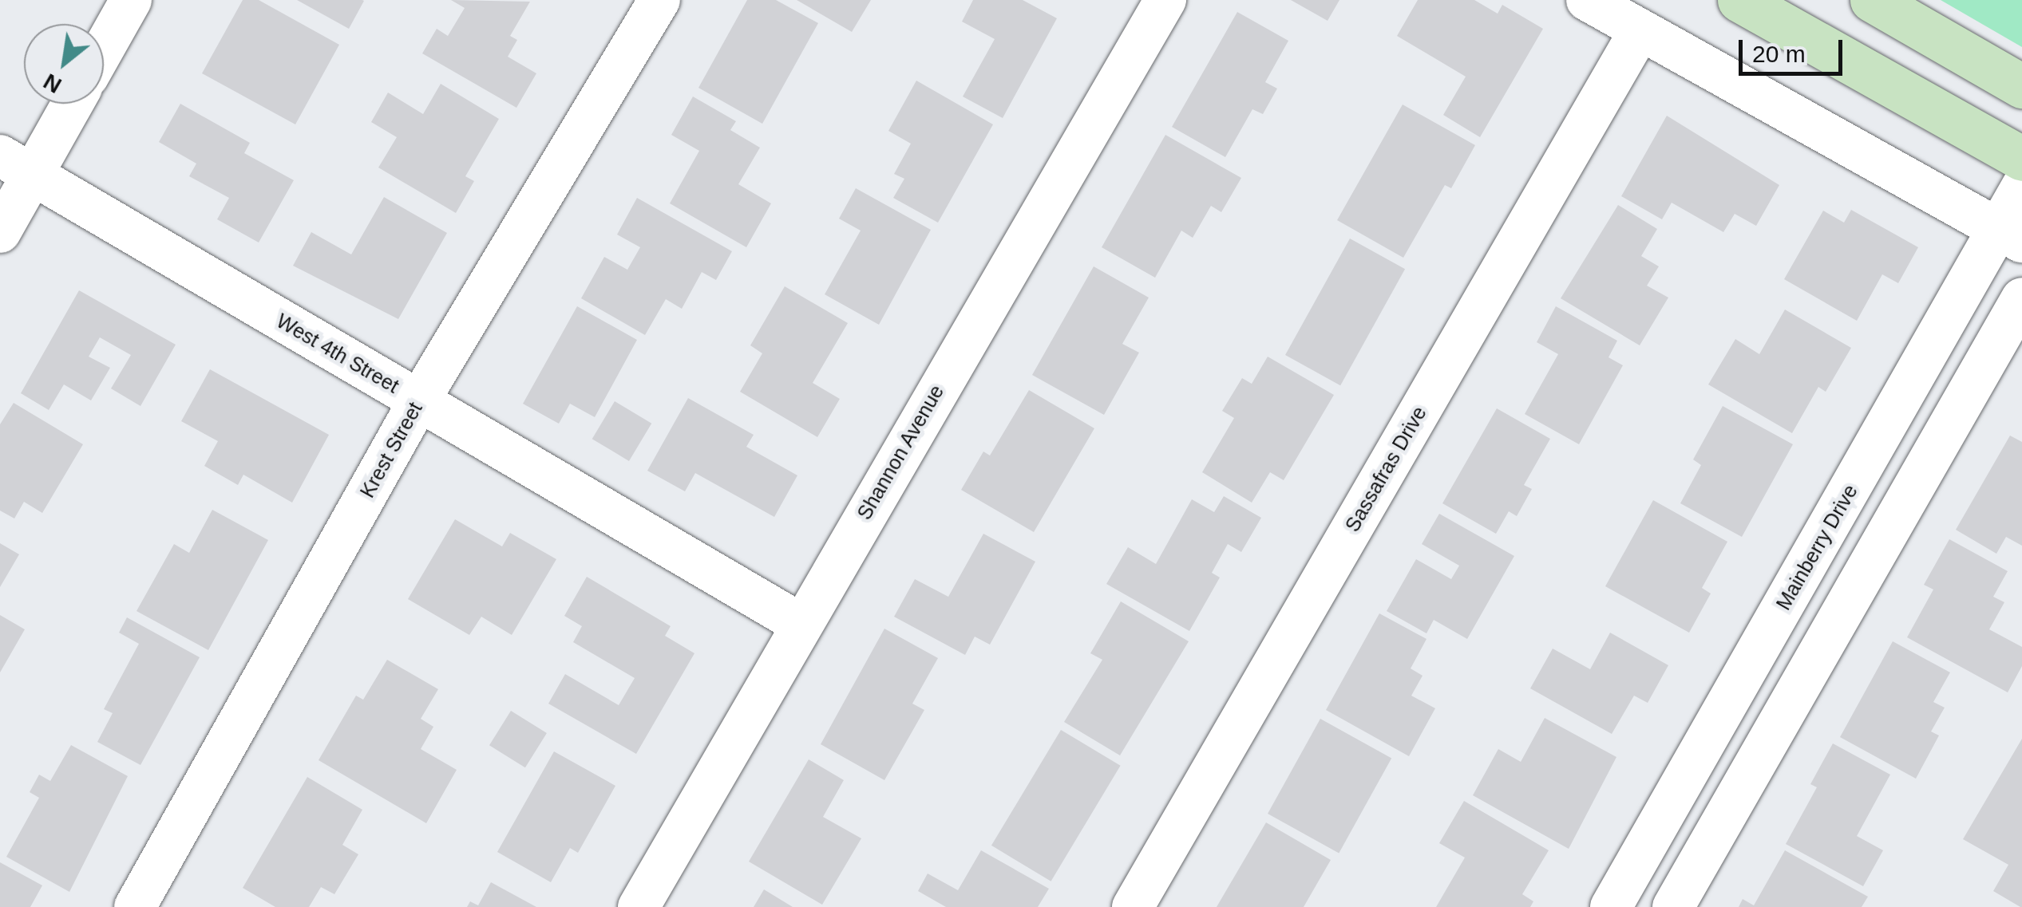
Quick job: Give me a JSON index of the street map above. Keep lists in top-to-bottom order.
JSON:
{
  "streets": {
    "street": [
      "West 4th Street",
      "Krest Street",
      "Shannon Avenue",
      "Sassafras Drive",
      "Mainberry Drive"
    ]
  },
  "crossings": [
    ["West 4th Street", "Krest Street"],
    ["West 4th Street", "Shannon Avenue"]
  ],
  "scale_bar": "20 m",
  "north": "bottom left"
}
